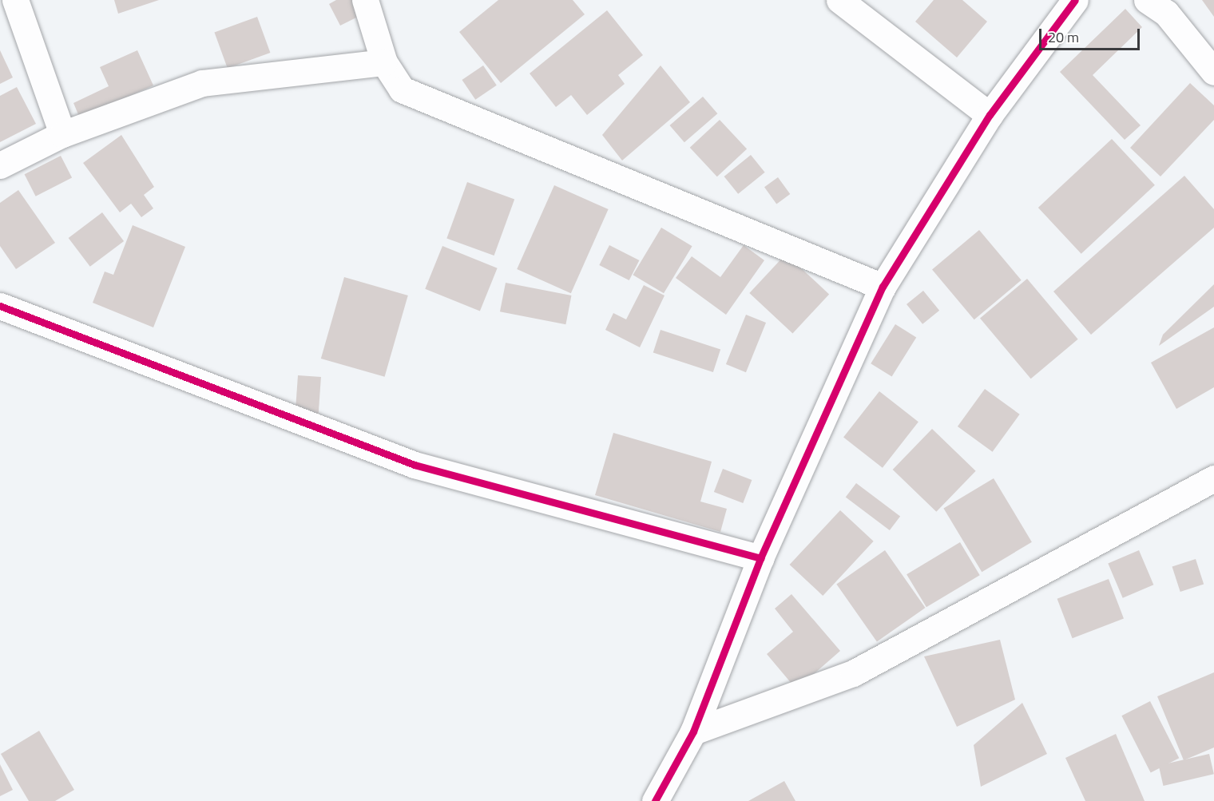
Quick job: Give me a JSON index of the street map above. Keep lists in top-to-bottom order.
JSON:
{
  "scale_bar": "20 m"
}
